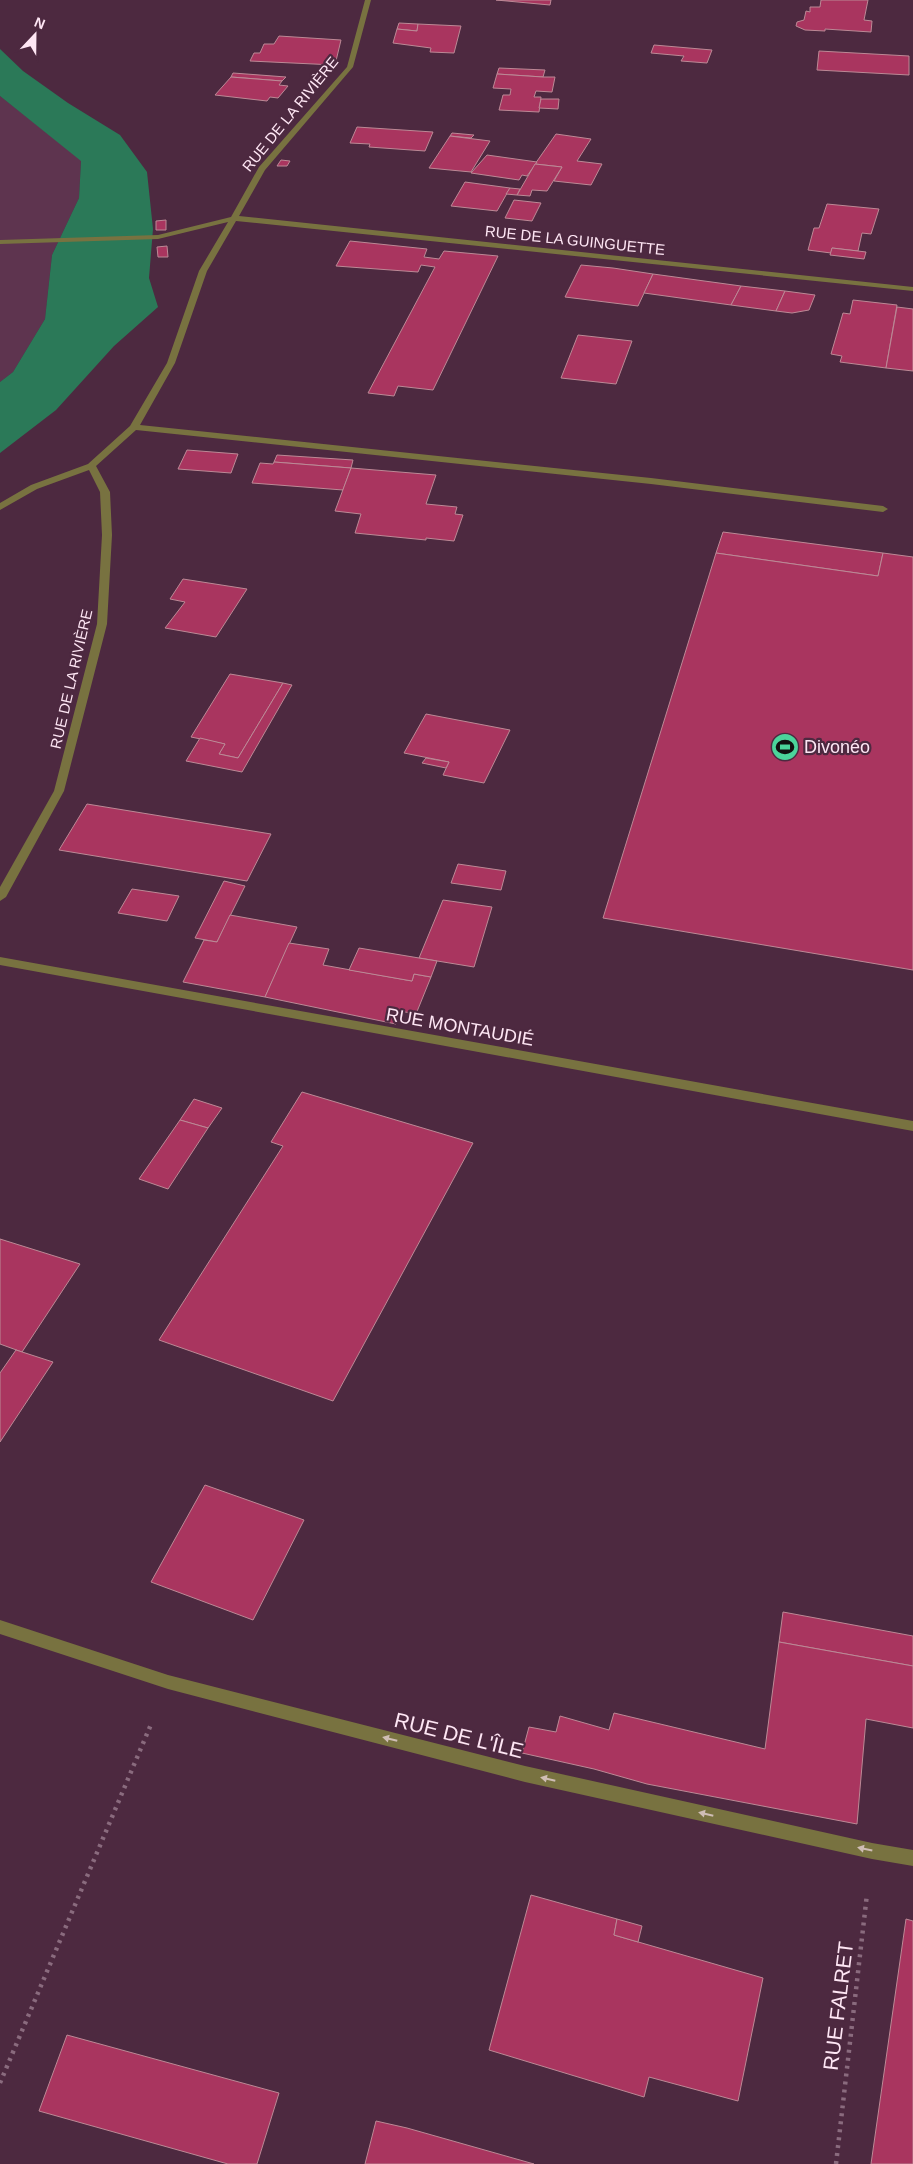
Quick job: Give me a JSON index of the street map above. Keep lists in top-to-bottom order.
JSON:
{
  "streets": {
    "street": [
      "RUE DE LA RIVIÈRE",
      "RUE DE LA GUINGUETTE",
      "RUE MONTAUDIÉ",
      "RUE DE L'ÎLE"
    ],
    "path": ["RUE FALRET"]
  },
  "crossings": [
    ["RUE DE LA RIVIÈRE", "RUE DE LA GUINGUETTE"],
    ["RUE DE L'ÎLE", "RUE FALRET"]
  ],
  "one_way": ["RUE DE L'ÎLE"],
  "places": {
    "sports": ["Divonéo"]
  },
  "north": "top"
}
